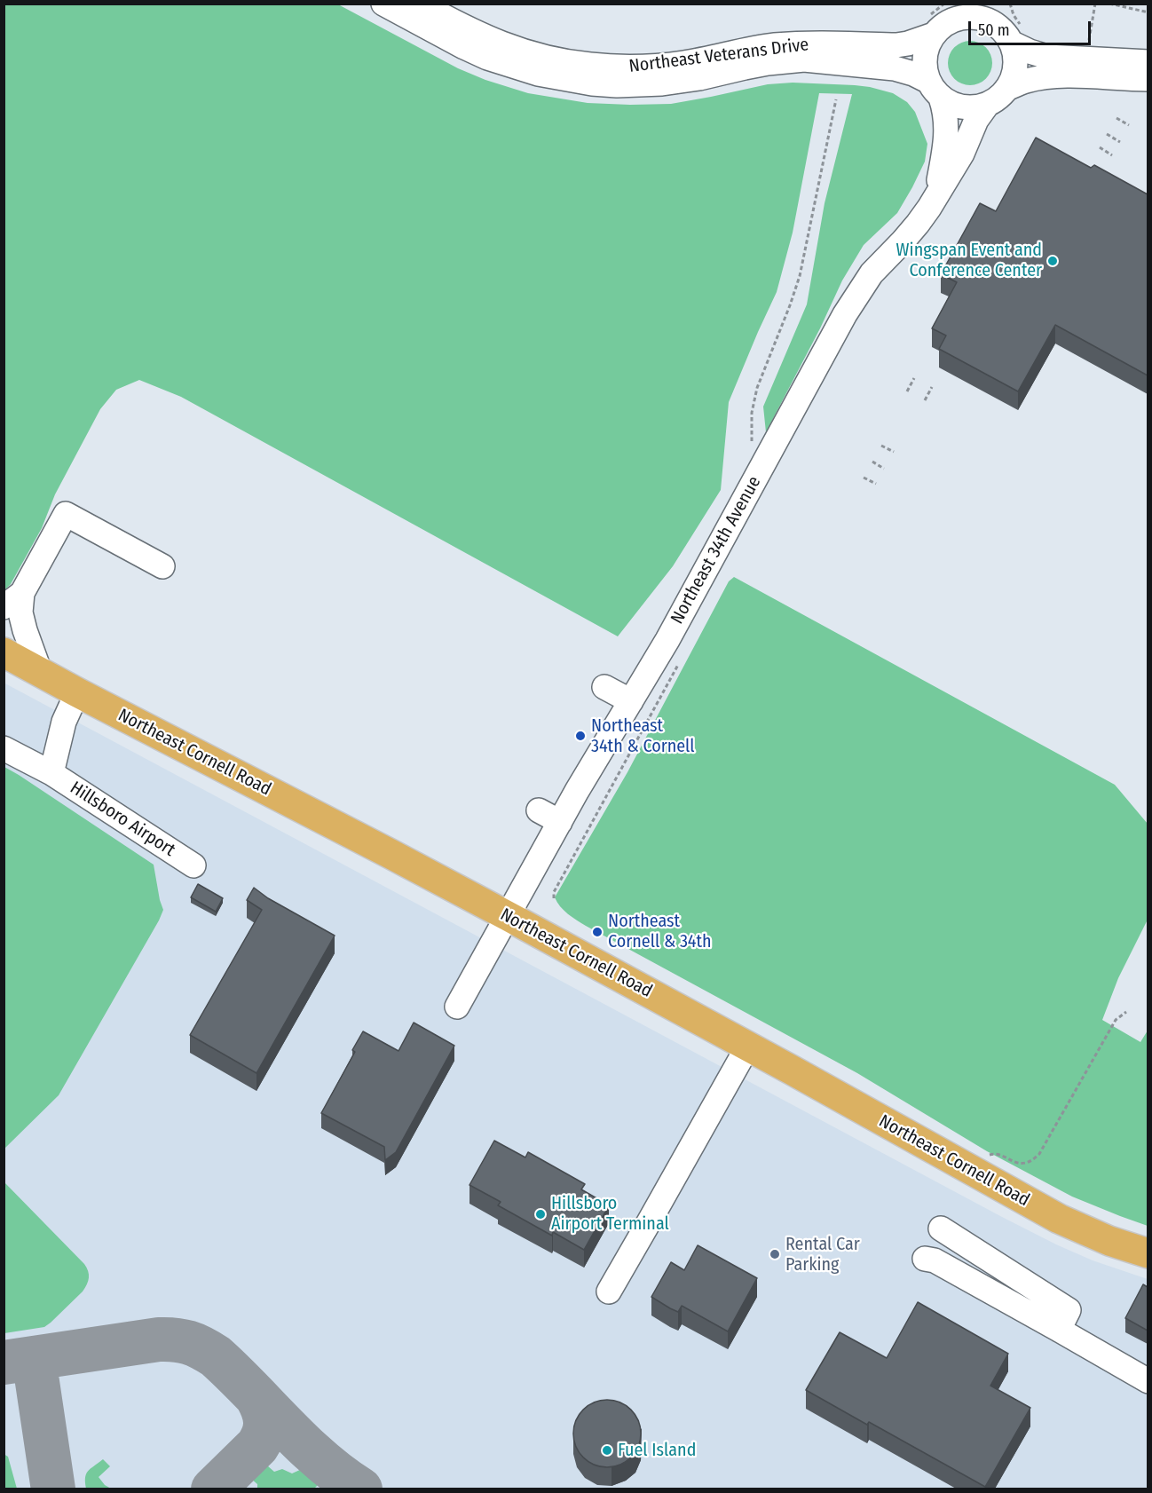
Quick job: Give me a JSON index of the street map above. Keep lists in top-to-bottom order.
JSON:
{
  "streets": {
    "highway": ["Northeast Cornell Road"],
    "street": ["Northeast Veterans Drive", "Northeast 34th Avenue", "Hillsboro Airport"]
  },
  "crossings": [
    ["Northeast Veterans Drive", "Northeast 34th Avenue"],
    ["Northeast 34th Avenue", "Northeast Cornell Road"],
    ["Northeast Cornell Road", "Hillsboro Airport"]
  ],
  "places": [
    "Wingspan Event and Conference Center",
    "Northeast 34th & Cornell",
    "Northeast Cornell & 34th",
    "Hillsboro Airport Terminal",
    "Rental Car Parking",
    "Fuel Island"
  ],
  "scale_bar": "50 m"
}
